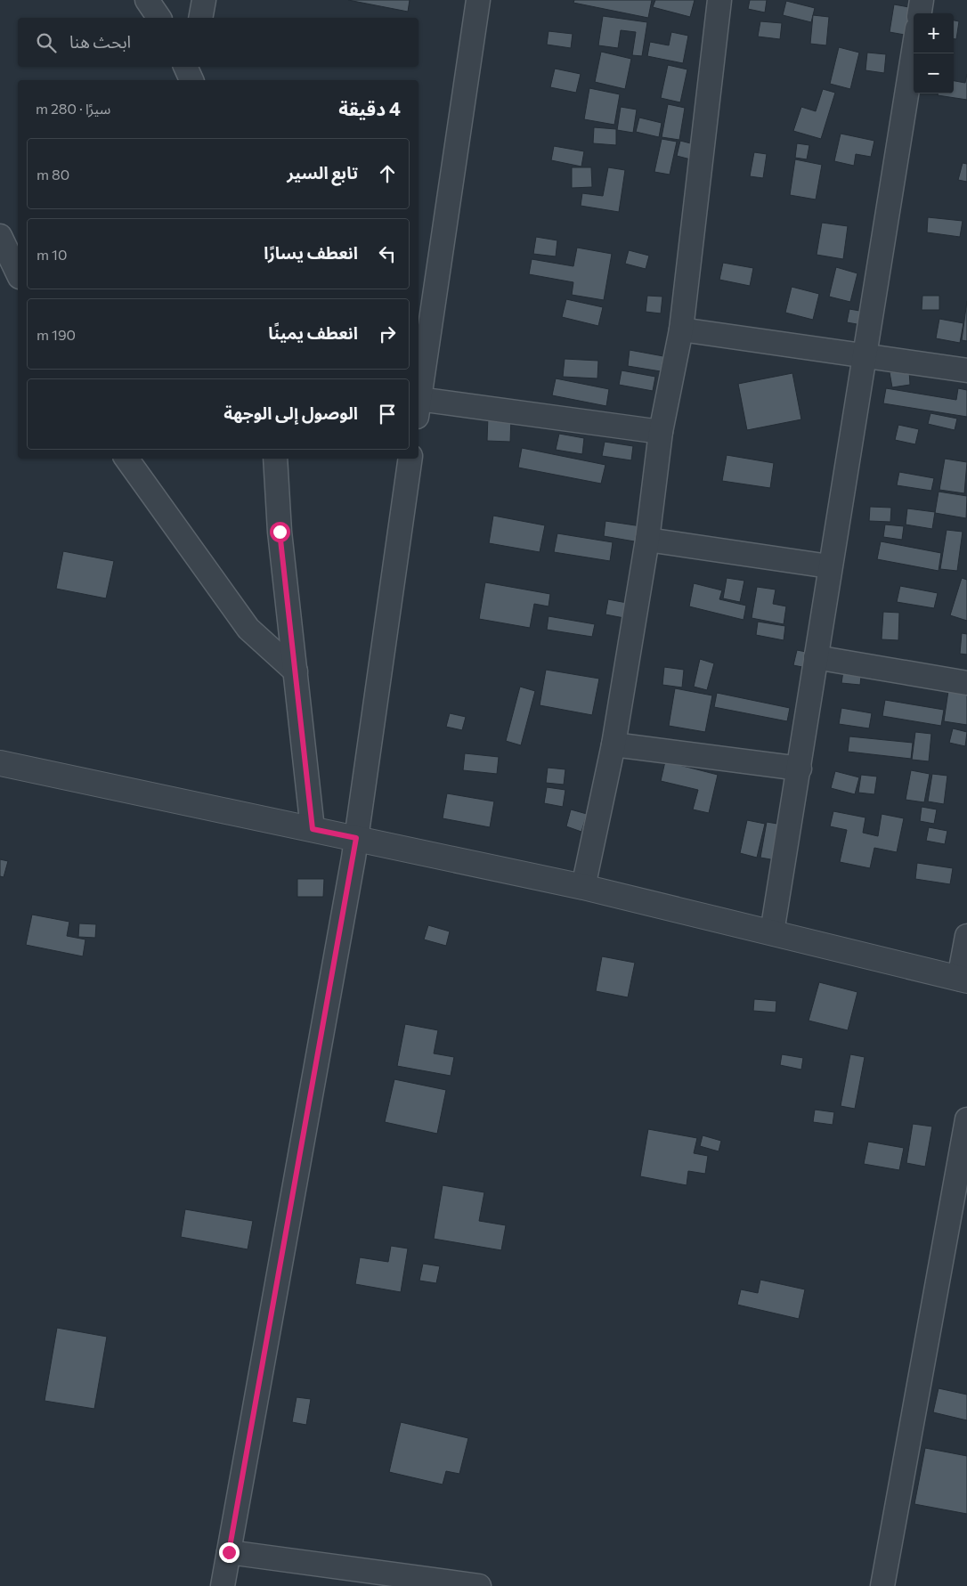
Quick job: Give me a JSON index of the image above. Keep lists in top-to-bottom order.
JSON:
{
  "page": {
    "map_buttons": ["+", "−"],
    "search": "ابحث هنا",
    "heading": ["4 دقيقة", "سيرًا · 280 m"],
    "list": [
      ["تابع السير", "80 m"],
      ["انعطف يسارًا", "10 m"],
      ["انعطف يمينًا", "190 m"],
      "الوصول إلى الوجهة"
    ]
  }
}
